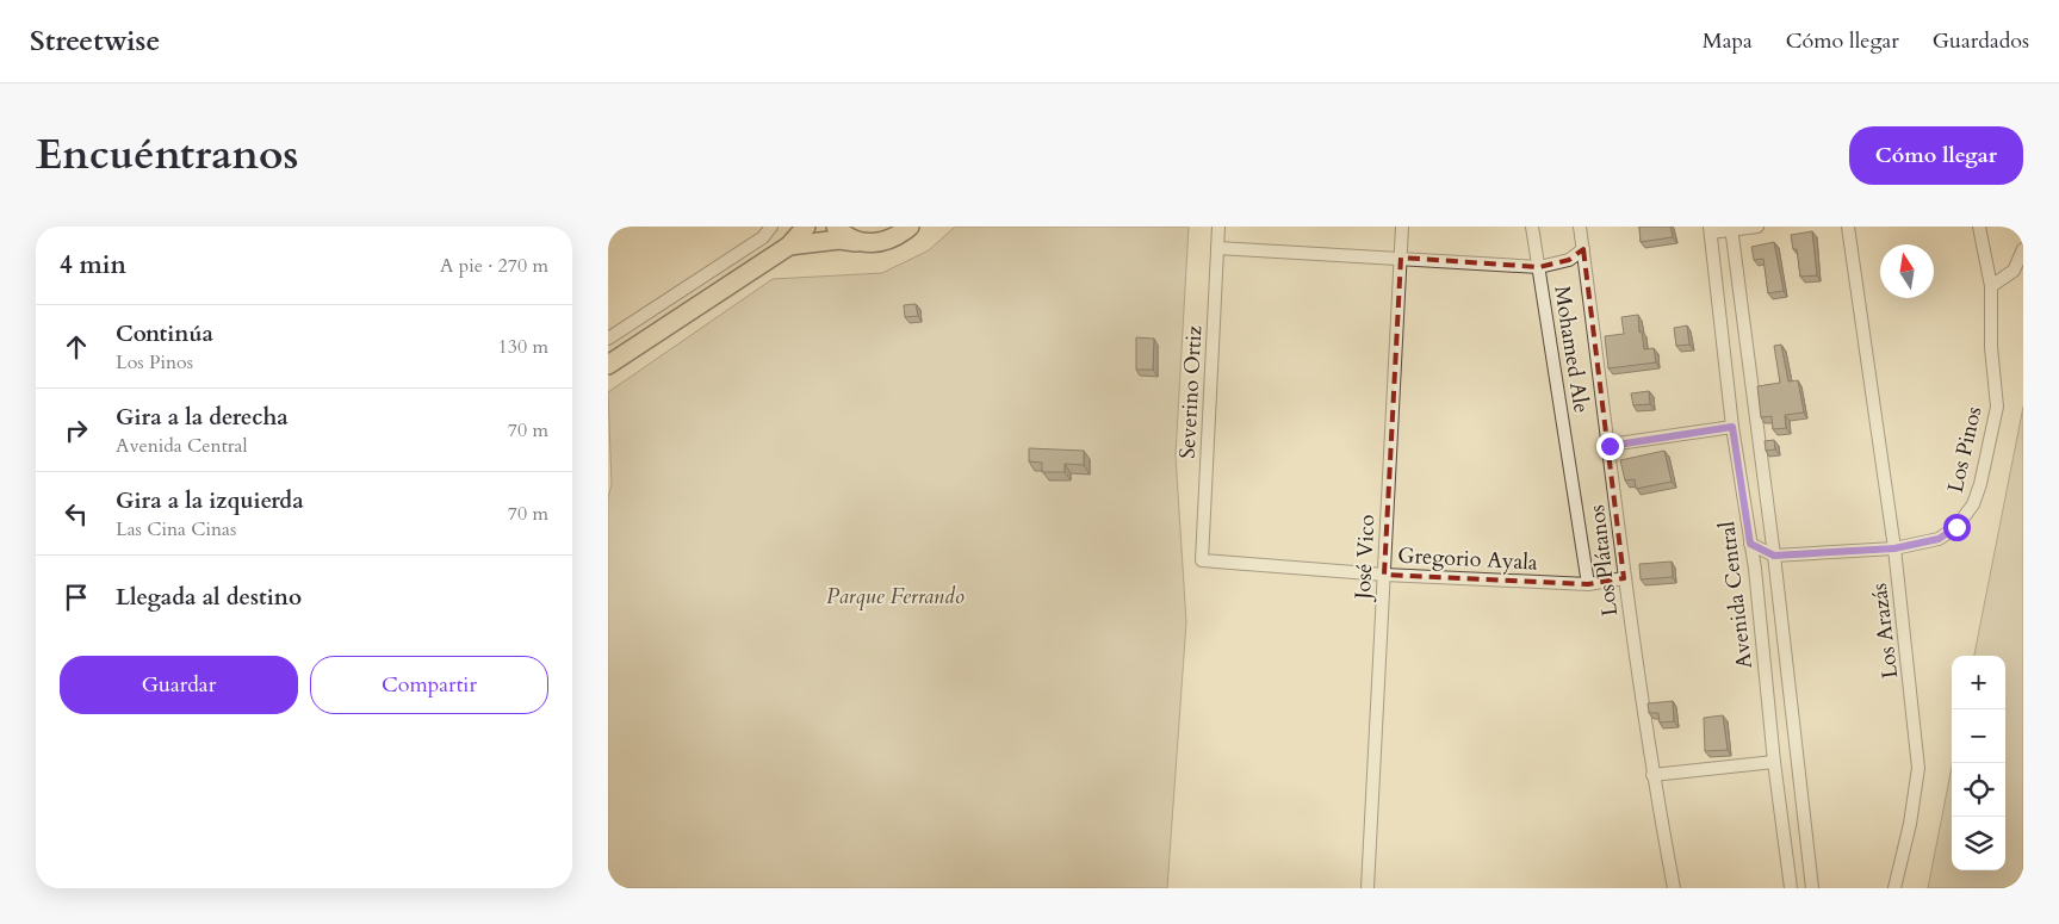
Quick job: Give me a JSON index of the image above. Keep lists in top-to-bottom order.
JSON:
{
  "streets": {
    "street": [
      "Mohamed Ale",
      "Severino Ortiz",
      "Los Pinos",
      "José Vico",
      "Gregorio Ayala",
      "Los Plátanos",
      "Avenida Central",
      "Los Arazás"
    ]
  },
  "crossings": [
    ["Mohamed Ale", "Gregorio Ayala"],
    ["Severino Ortiz", "Gregorio Ayala"],
    ["Los Pinos", "Avenida Central"],
    ["Los Pinos", "Los Arazás"],
    ["José Vico", "Gregorio Ayala"],
    ["Gregorio Ayala", "Los Plátanos"]
  ],
  "parks": ["Parque Ferrando"],
  "north": "top",
  "page": {
    "header": "Streetwise",
    "nav": ["Mapa", "Cómo llegar", "Guardados"],
    "title": "Encuéntranos",
    "buttons": [
      "Cómo llegar",
      ["Guardar", "Compartir"]
    ],
    "heading": ["4 min", "A pie · 270 m"],
    "list": [
      ["Continúa", "Los Pinos", "130 m"],
      ["Gira a la derecha", "Avenida Central", "70 m"],
      ["Gira a la izquierda", "Las Cina Cinas", "70 m"],
      "Llegada al destino"
    ],
    "map_buttons": ["+", "−"]
  }
}
